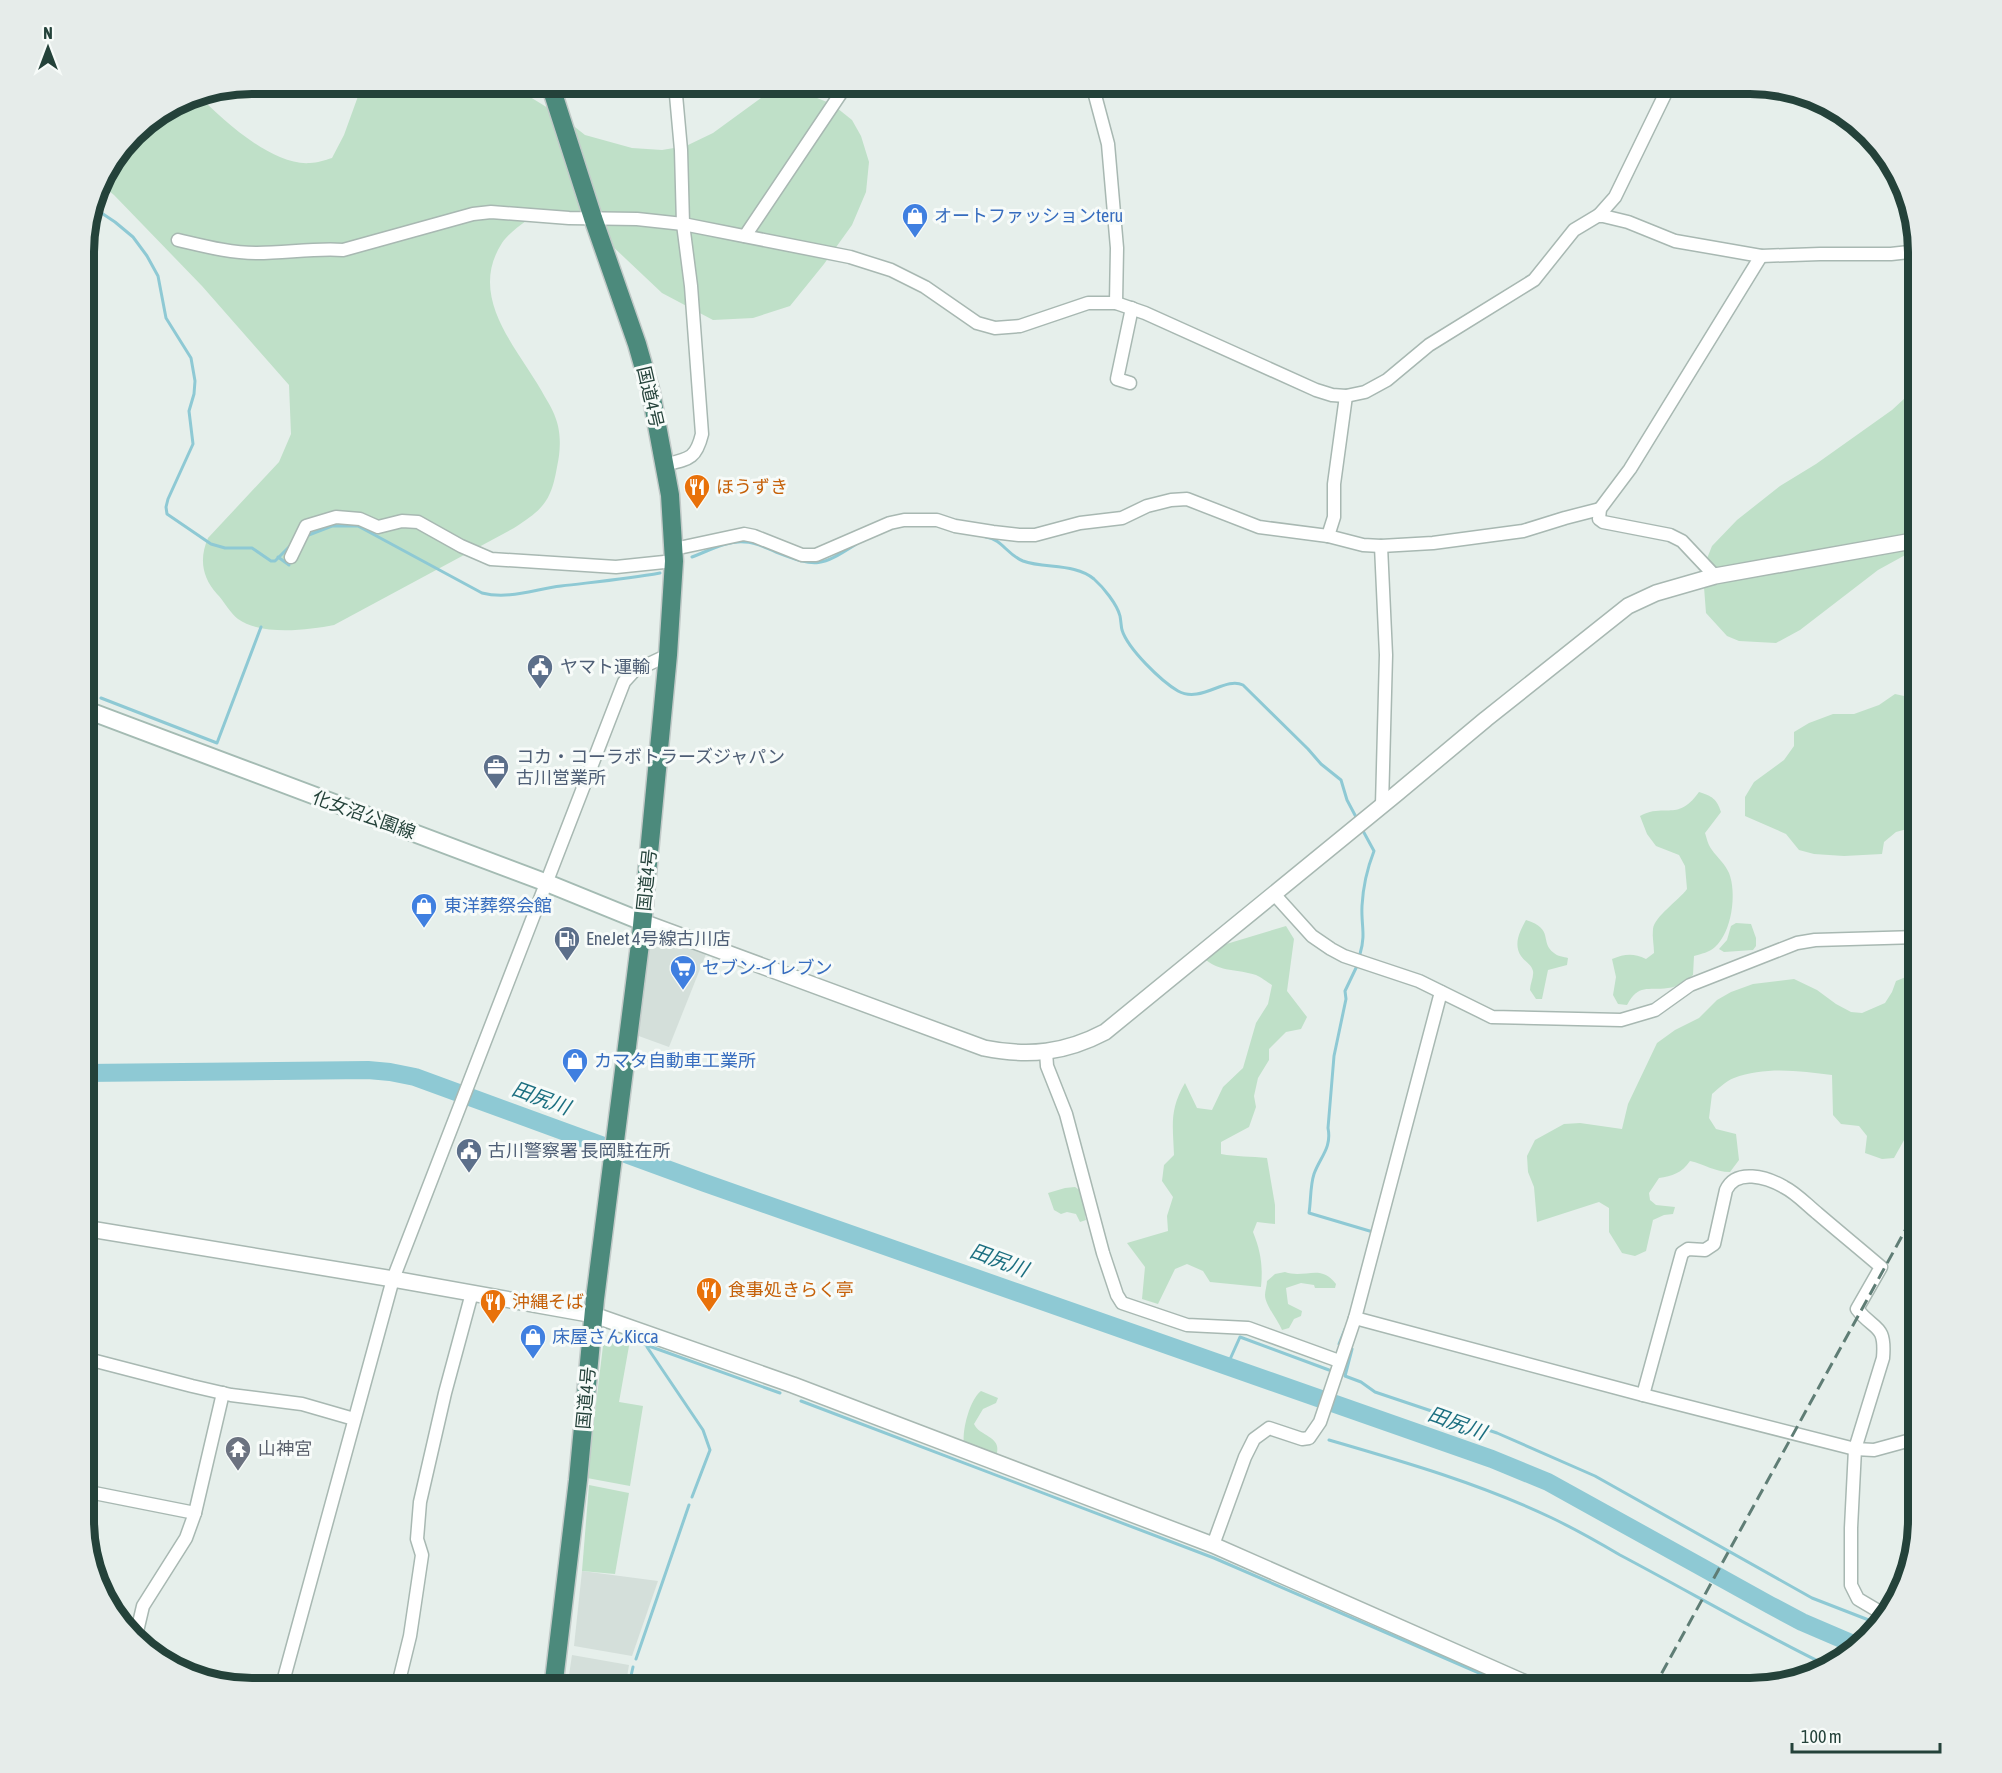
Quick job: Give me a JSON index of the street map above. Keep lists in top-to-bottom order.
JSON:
{
  "streets": {
    "highway": ["国道4号"],
    "main road": ["化女沼公園線"]
  },
  "crossings": [
    ["国道4号", "化女沼公園線"]
  ],
  "water": ["田尻川"],
  "places": {
    "shop": [
      "オートファッションteru",
      "東洋葬祭会館",
      "カマタ自動車工業所",
      "床屋さんKicca"
    ],
    "restaurant": ["ほうずき", "食事処きらく亭", "沖縄そば"],
    "public building": ["ヤマト運輸", "古川警察署 長岡駐在所"],
    "office": ["コカ・コーラボトラーズジャパン 古川営業所"],
    "fuel station": ["EneJet 4号線古川店"],
    "supermarket": ["セブン-イレブン"],
    "temple": ["山神宮"]
  },
  "scale_bar": "100 m",
  "north": "top"
}
